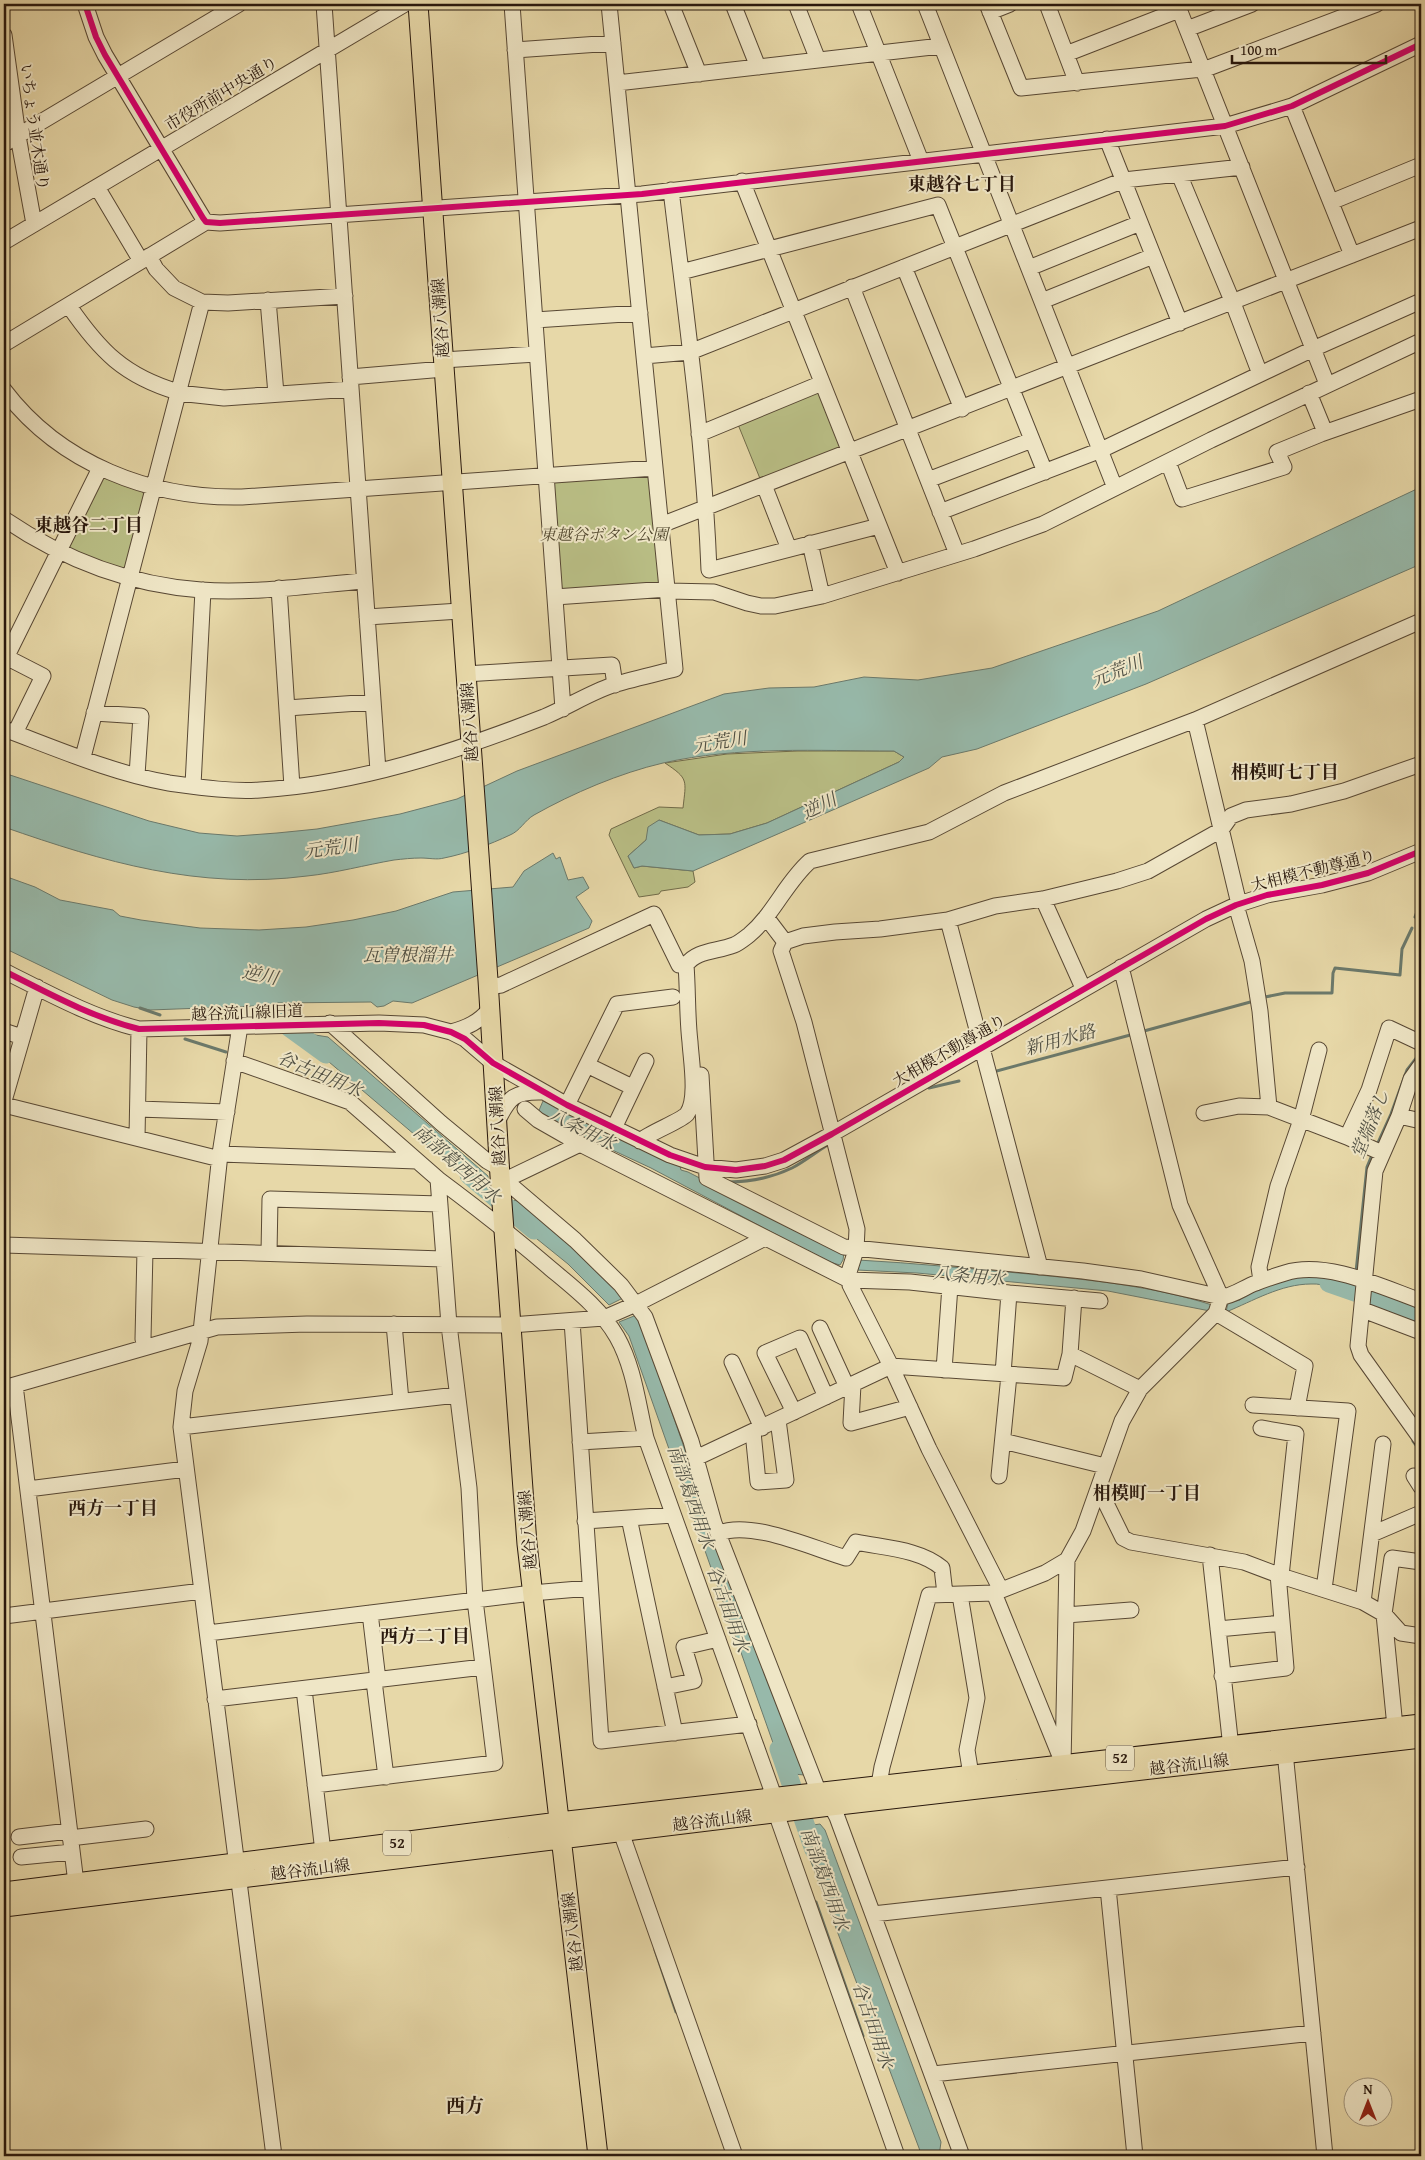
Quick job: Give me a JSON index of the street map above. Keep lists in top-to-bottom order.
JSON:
{
  "streets": {
    "main road": ["越谷八潮線", "52", "越谷流山線"],
    "street": [
      "市役所前中央通り",
      "いちょう並木通り",
      "大相模不動尊通り",
      "越谷流山線旧道"
    ]
  },
  "crossings": [
    ["市役所前中央通り", "いちょう並木通り"],
    ["越谷八潮線", "大相模不動尊通り"],
    ["越谷八潮線", "越谷流山線旧道"],
    ["越谷八潮線", "越谷流山線"],
    ["大相模不動尊通り", "越谷流山線旧道"]
  ],
  "districts": [
    "東越谷七丁目",
    "東越谷二丁目",
    "相模町七丁目",
    "相模町一丁目",
    "西方一丁目",
    "西方二丁目",
    "西方"
  ],
  "water": [
    "元荒川",
    "逆川",
    "瓦曽根溜井",
    "新用水路",
    "谷古田用水",
    "堂端落し",
    "八条用水",
    "南部葛西用水"
  ],
  "parks": ["東越谷ボタン公園"],
  "scale_bar": "100 m",
  "north": "top"
}
